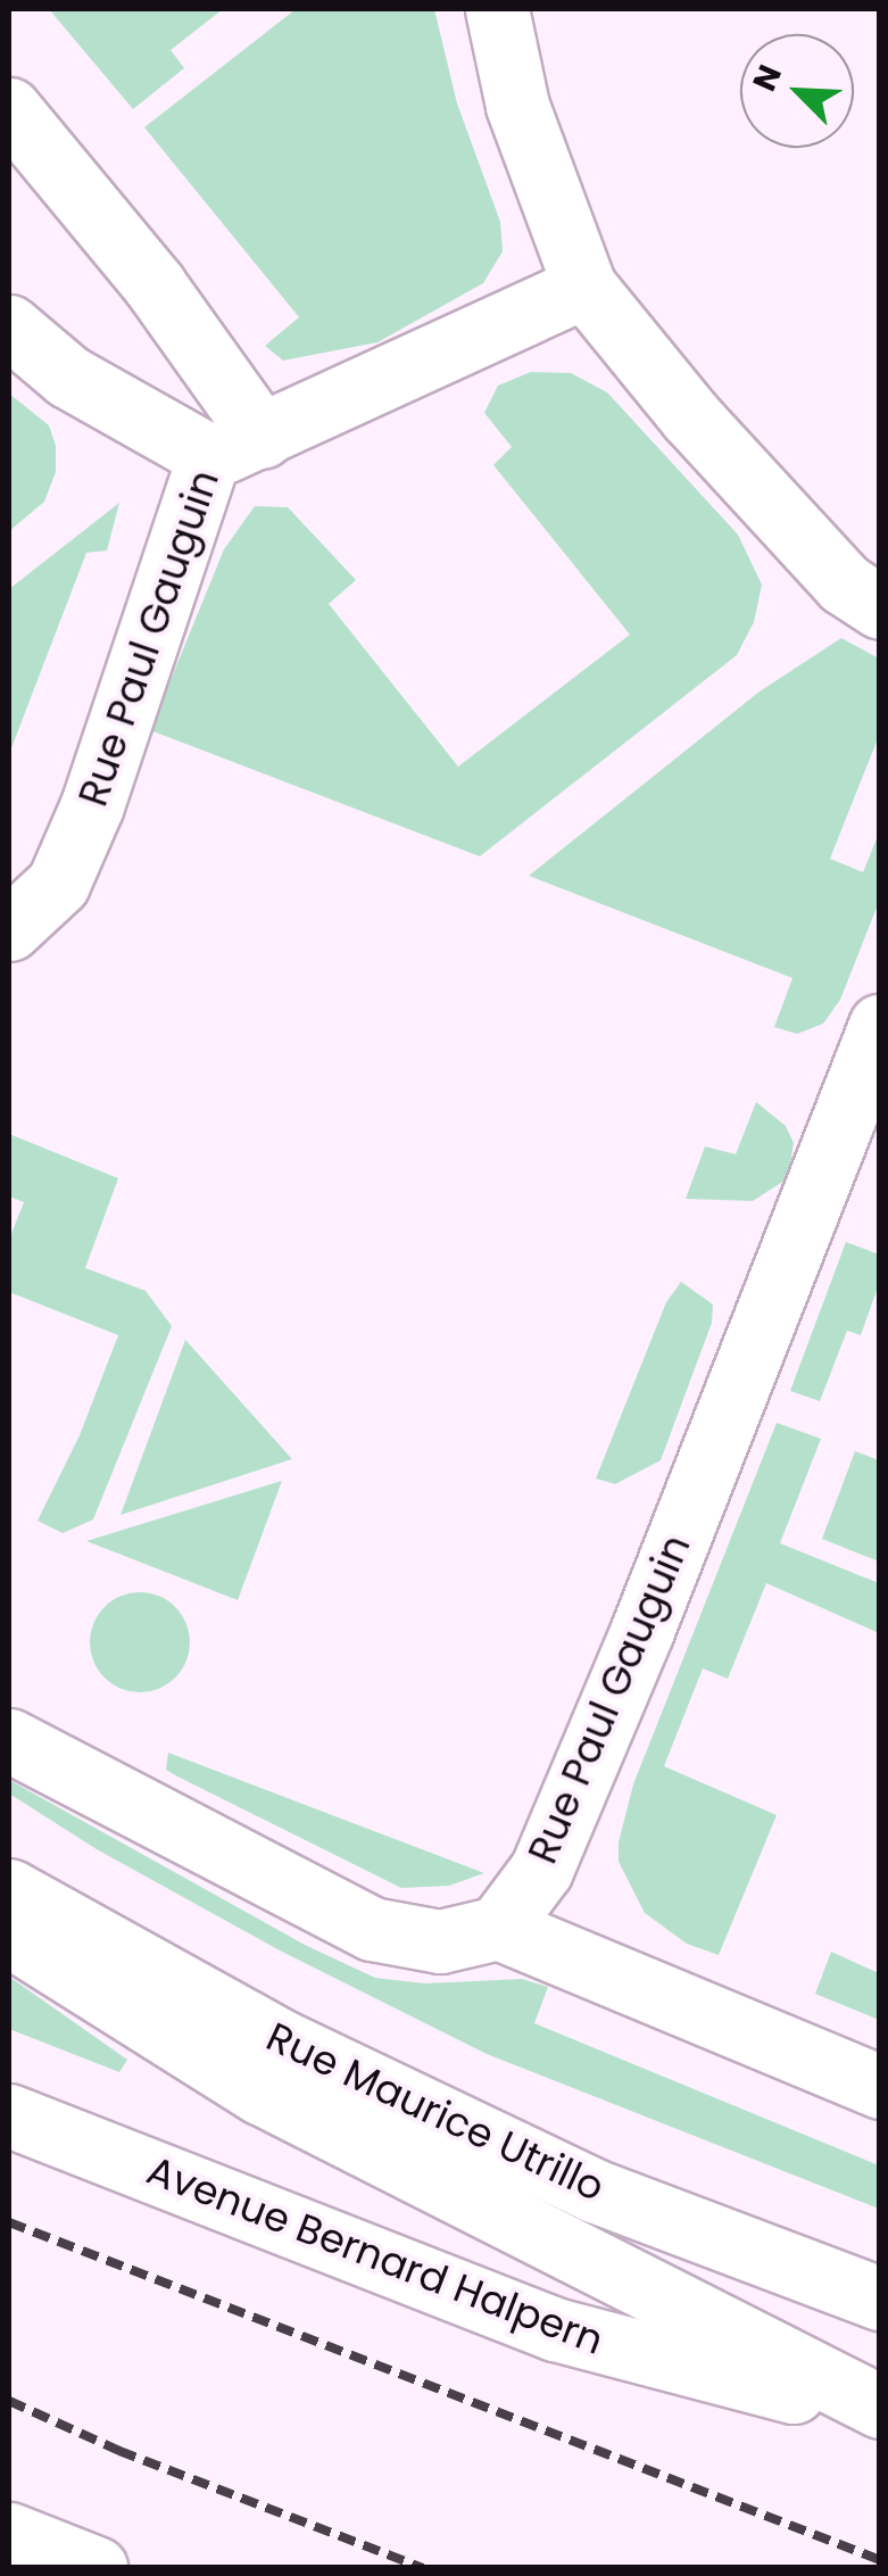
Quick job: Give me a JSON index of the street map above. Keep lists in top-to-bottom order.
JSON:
{
  "streets": {
    "main road": ["Rue Paul Gauguin", "Rue Maurice Utrillo", "Avenue Bernard Halpern"]
  },
  "north": "top left"
}
